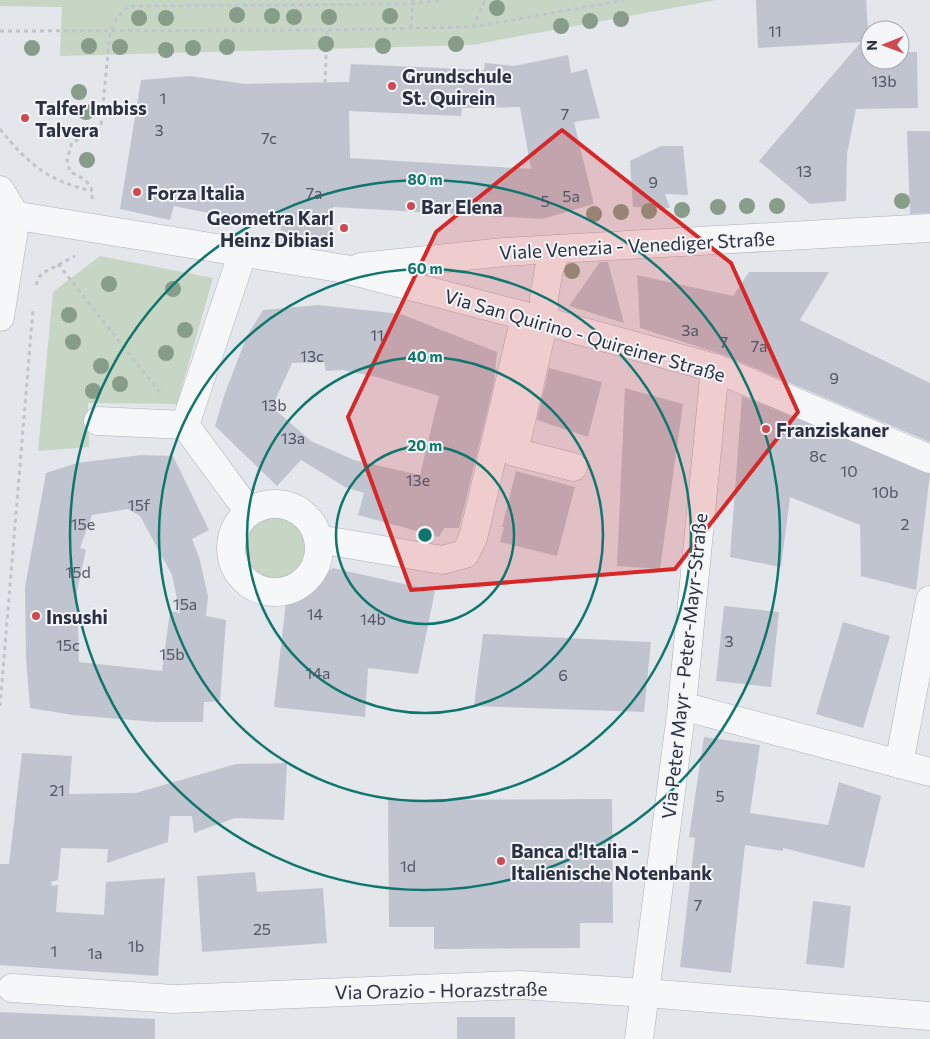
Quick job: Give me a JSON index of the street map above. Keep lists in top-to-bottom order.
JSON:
{
  "streets": {
    "street": [
      "Viale Venezia - Venediger Straße",
      "Via San Quirino - Quireiner Straße",
      "Via Peter Mayr - Peter-Mayr-Straße",
      "Via Orazio - Horazstraße"
    ]
  },
  "crossings": [
    ["Viale Venezia - Venediger Straße", "Via San Quirino - Quireiner Straße"],
    ["Via San Quirino - Quireiner Straße", "Via Peter Mayr - Peter-Mayr-Straße"],
    ["Via Peter Mayr - Peter-Mayr-Straße", "Via Orazio - Horazstraße"]
  ],
  "places": [
    "Grundschule St. Quirein",
    "Talfer Imbiss Talvera",
    "Forza Italia",
    "Bar Elena",
    "Geometra Karl Heinz Dibiasi",
    "Franziskaner",
    "Insushi",
    "Banca d'Italia - Italienische Notenbank"
  ],
  "house_numbers": [
    "11",
    "13b",
    "1",
    "7",
    "3",
    "7c",
    "13",
    "9",
    "7a",
    "5a",
    "5",
    "3a",
    "11",
    "7",
    "7a",
    "13c",
    "9",
    "13b",
    "13a",
    "8c",
    "10",
    "13e",
    "10b",
    "15f",
    "15e",
    "2",
    "15d",
    "15a",
    "14",
    "14b",
    "3",
    "15c",
    "15b",
    "14a",
    "6",
    "21",
    "5",
    "1d",
    "7",
    "25",
    "1b",
    "1",
    "1a"
  ],
  "north": "left",
  "rings": [
    "80 m",
    "60 m",
    "40 m",
    "20 m"
  ]
}
